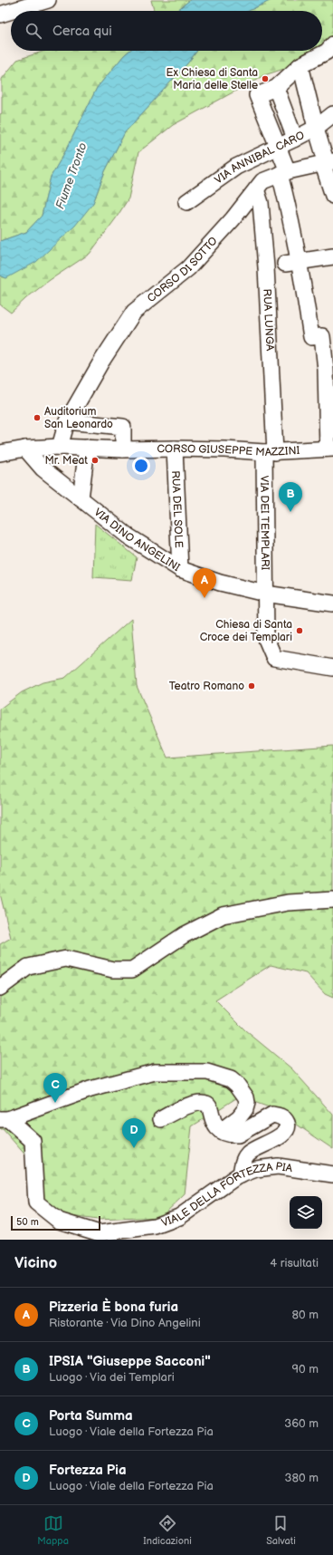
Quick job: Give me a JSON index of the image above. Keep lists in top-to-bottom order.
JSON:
{
  "streets": {
    "street": [
      "VIA ANNIBAL CARO",
      "CORSO DI SOTTO",
      "RUA LUNGA",
      "CORSO GIUSEPPE MAZZINI",
      "RUA DEL SOLE",
      "VIA DEI TEMPLARI",
      "VIA DINO ANGELINI",
      "VIALE DELLA FORTEZZA PIA"
    ]
  },
  "crossings": [
    ["CORSO DI SOTTO", "RUA LUNGA"],
    ["CORSO DI SOTTO", "CORSO GIUSEPPE MAZZINI"],
    ["RUA LUNGA", "CORSO GIUSEPPE MAZZINI"],
    ["RUA LUNGA", "VIA DEI TEMPLARI"],
    ["CORSO GIUSEPPE MAZZINI", "RUA DEL SOLE"],
    ["CORSO GIUSEPPE MAZZINI", "VIA DEI TEMPLARI"],
    ["CORSO GIUSEPPE MAZZINI", "VIA DINO ANGELINI"],
    ["RUA DEL SOLE", "VIA DINO ANGELINI"],
    ["VIA DEI TEMPLARI", "VIA DINO ANGELINI"]
  ],
  "water": ["Fiume Tronto"],
  "places": [
    "Ex Chiesa di Santa Maria delle Stelle",
    "Auditorium San Leonardo",
    "Mr. Meat",
    "Chiesa di Santa Croce dei Templari",
    "Teatro Romano"
  ],
  "scale_bar": "50 m",
  "page": {
    "search": "Cerca qui",
    "pins": [
      "B",
      "A",
      "C",
      "D"
    ],
    "scale": "50 m",
    "heading": ["Vicino", "4 risultati"],
    "list": [
      {
        "mark": "A",
        "name": "Pizzeria È bona furia",
        "note": "Ristorante · Via Dino Angelini",
        "value": "80 m"
      },
      {
        "mark": "B",
        "name": "IPSIA \"Giuseppe Sacconi\"",
        "note": "Luogo · Via dei Templari",
        "value": "90 m"
      },
      {
        "mark": "C",
        "name": "Porta Summa",
        "note": "Luogo · Viale della Fortezza Pia",
        "value": "360 m"
      },
      {
        "mark": "D",
        "name": "Fortezza Pia",
        "note": "Luogo · Viale della Fortezza Pia",
        "value": "380 m"
      }
    ],
    "nav": ["Mappa", "Indicazioni", "Salvati"]
  }
}
